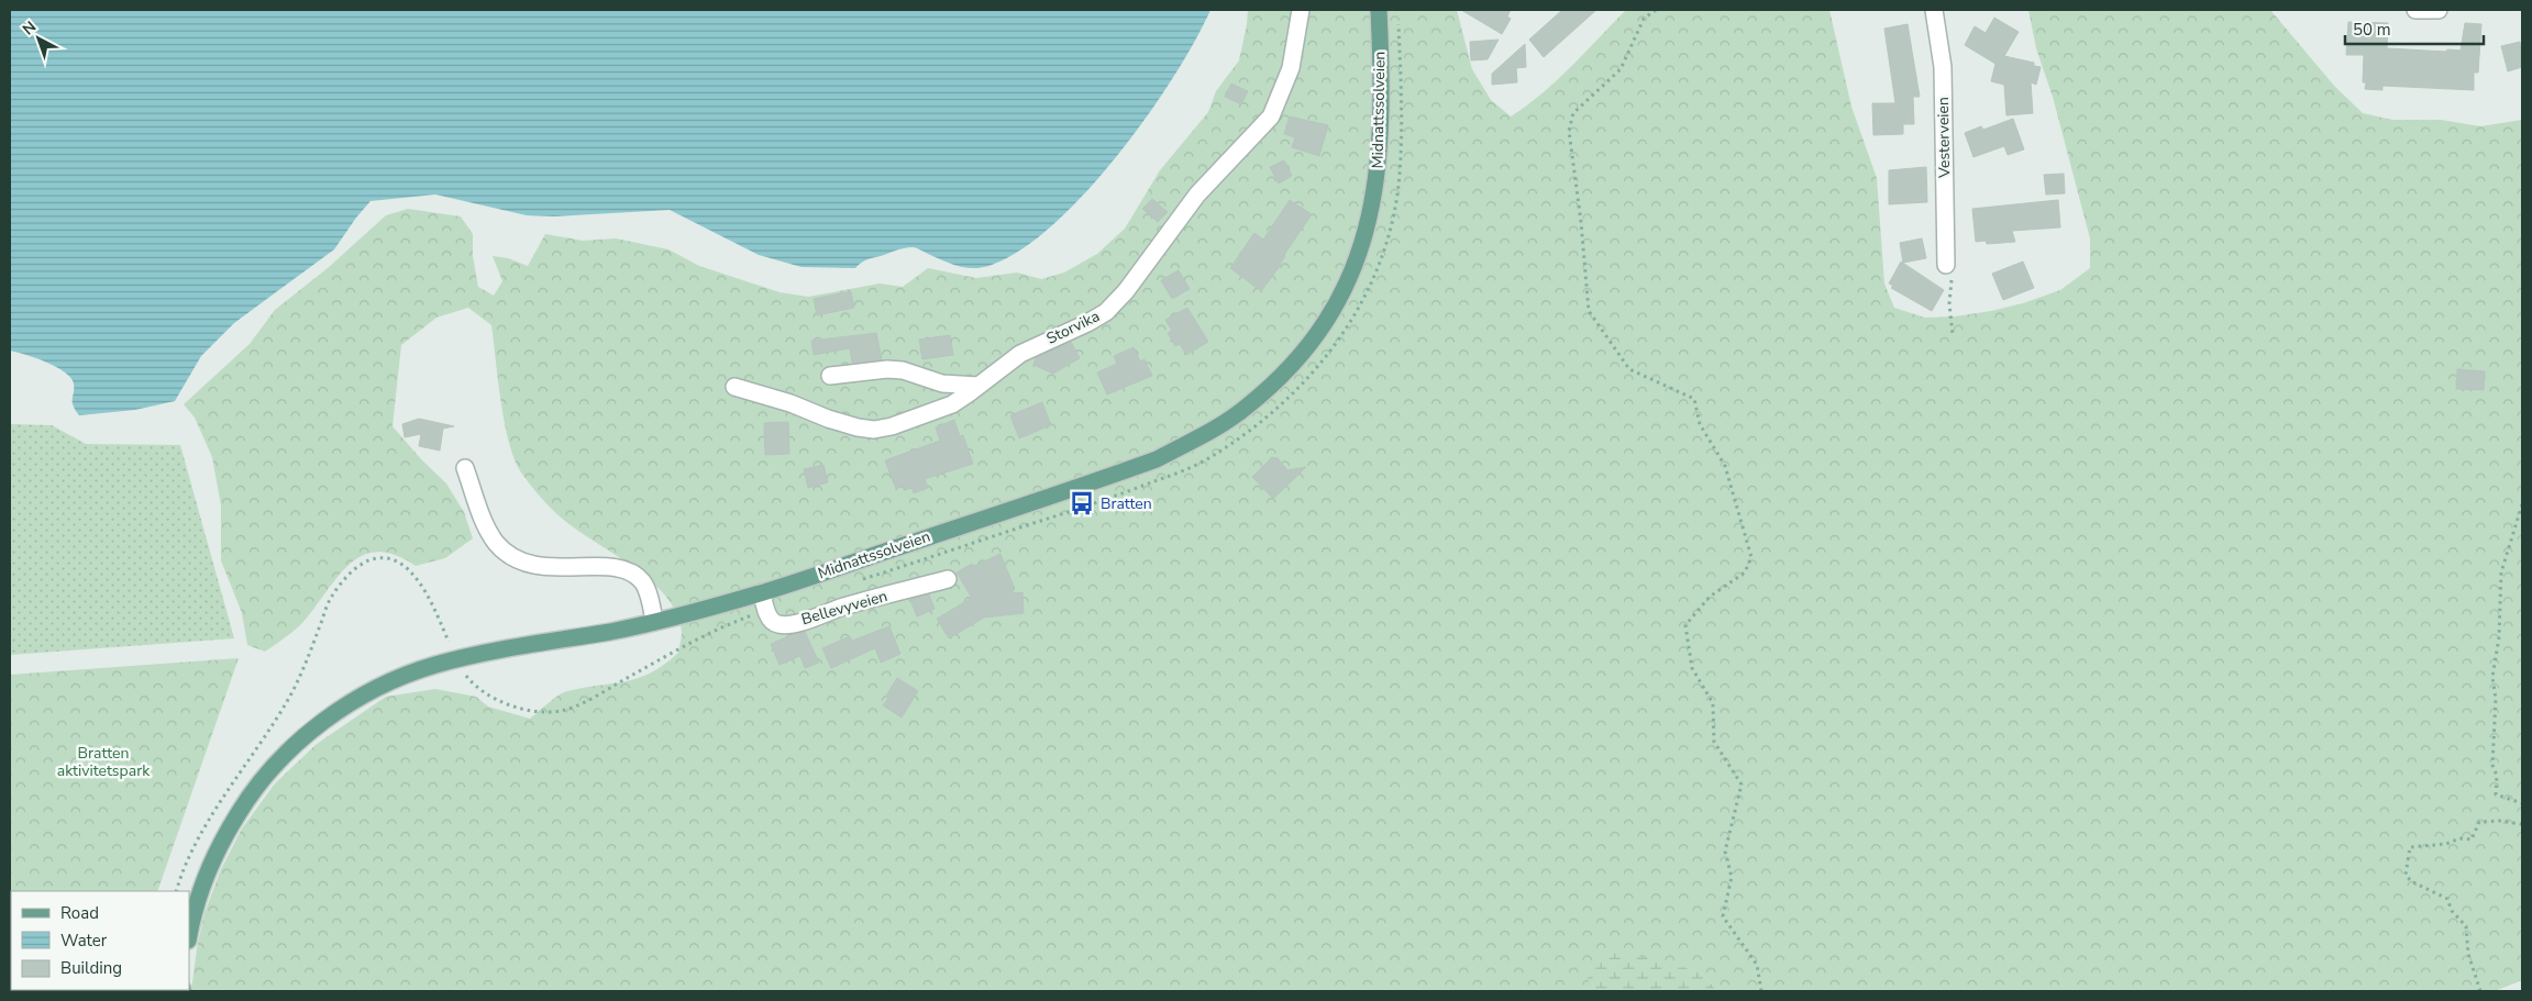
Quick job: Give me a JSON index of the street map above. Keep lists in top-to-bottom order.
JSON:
{
  "streets": {
    "main road": ["Midnattssolveien"],
    "street": ["Vesterveien", "Storvika", "Bellevyveien"]
  },
  "parks": ["Bratten aktivitetspark"],
  "places": {
    "bus stop": ["Bratten"]
  },
  "legend": ["Road", "Water", "Building"],
  "scale_bar": "50 m",
  "north": "top left"
}
